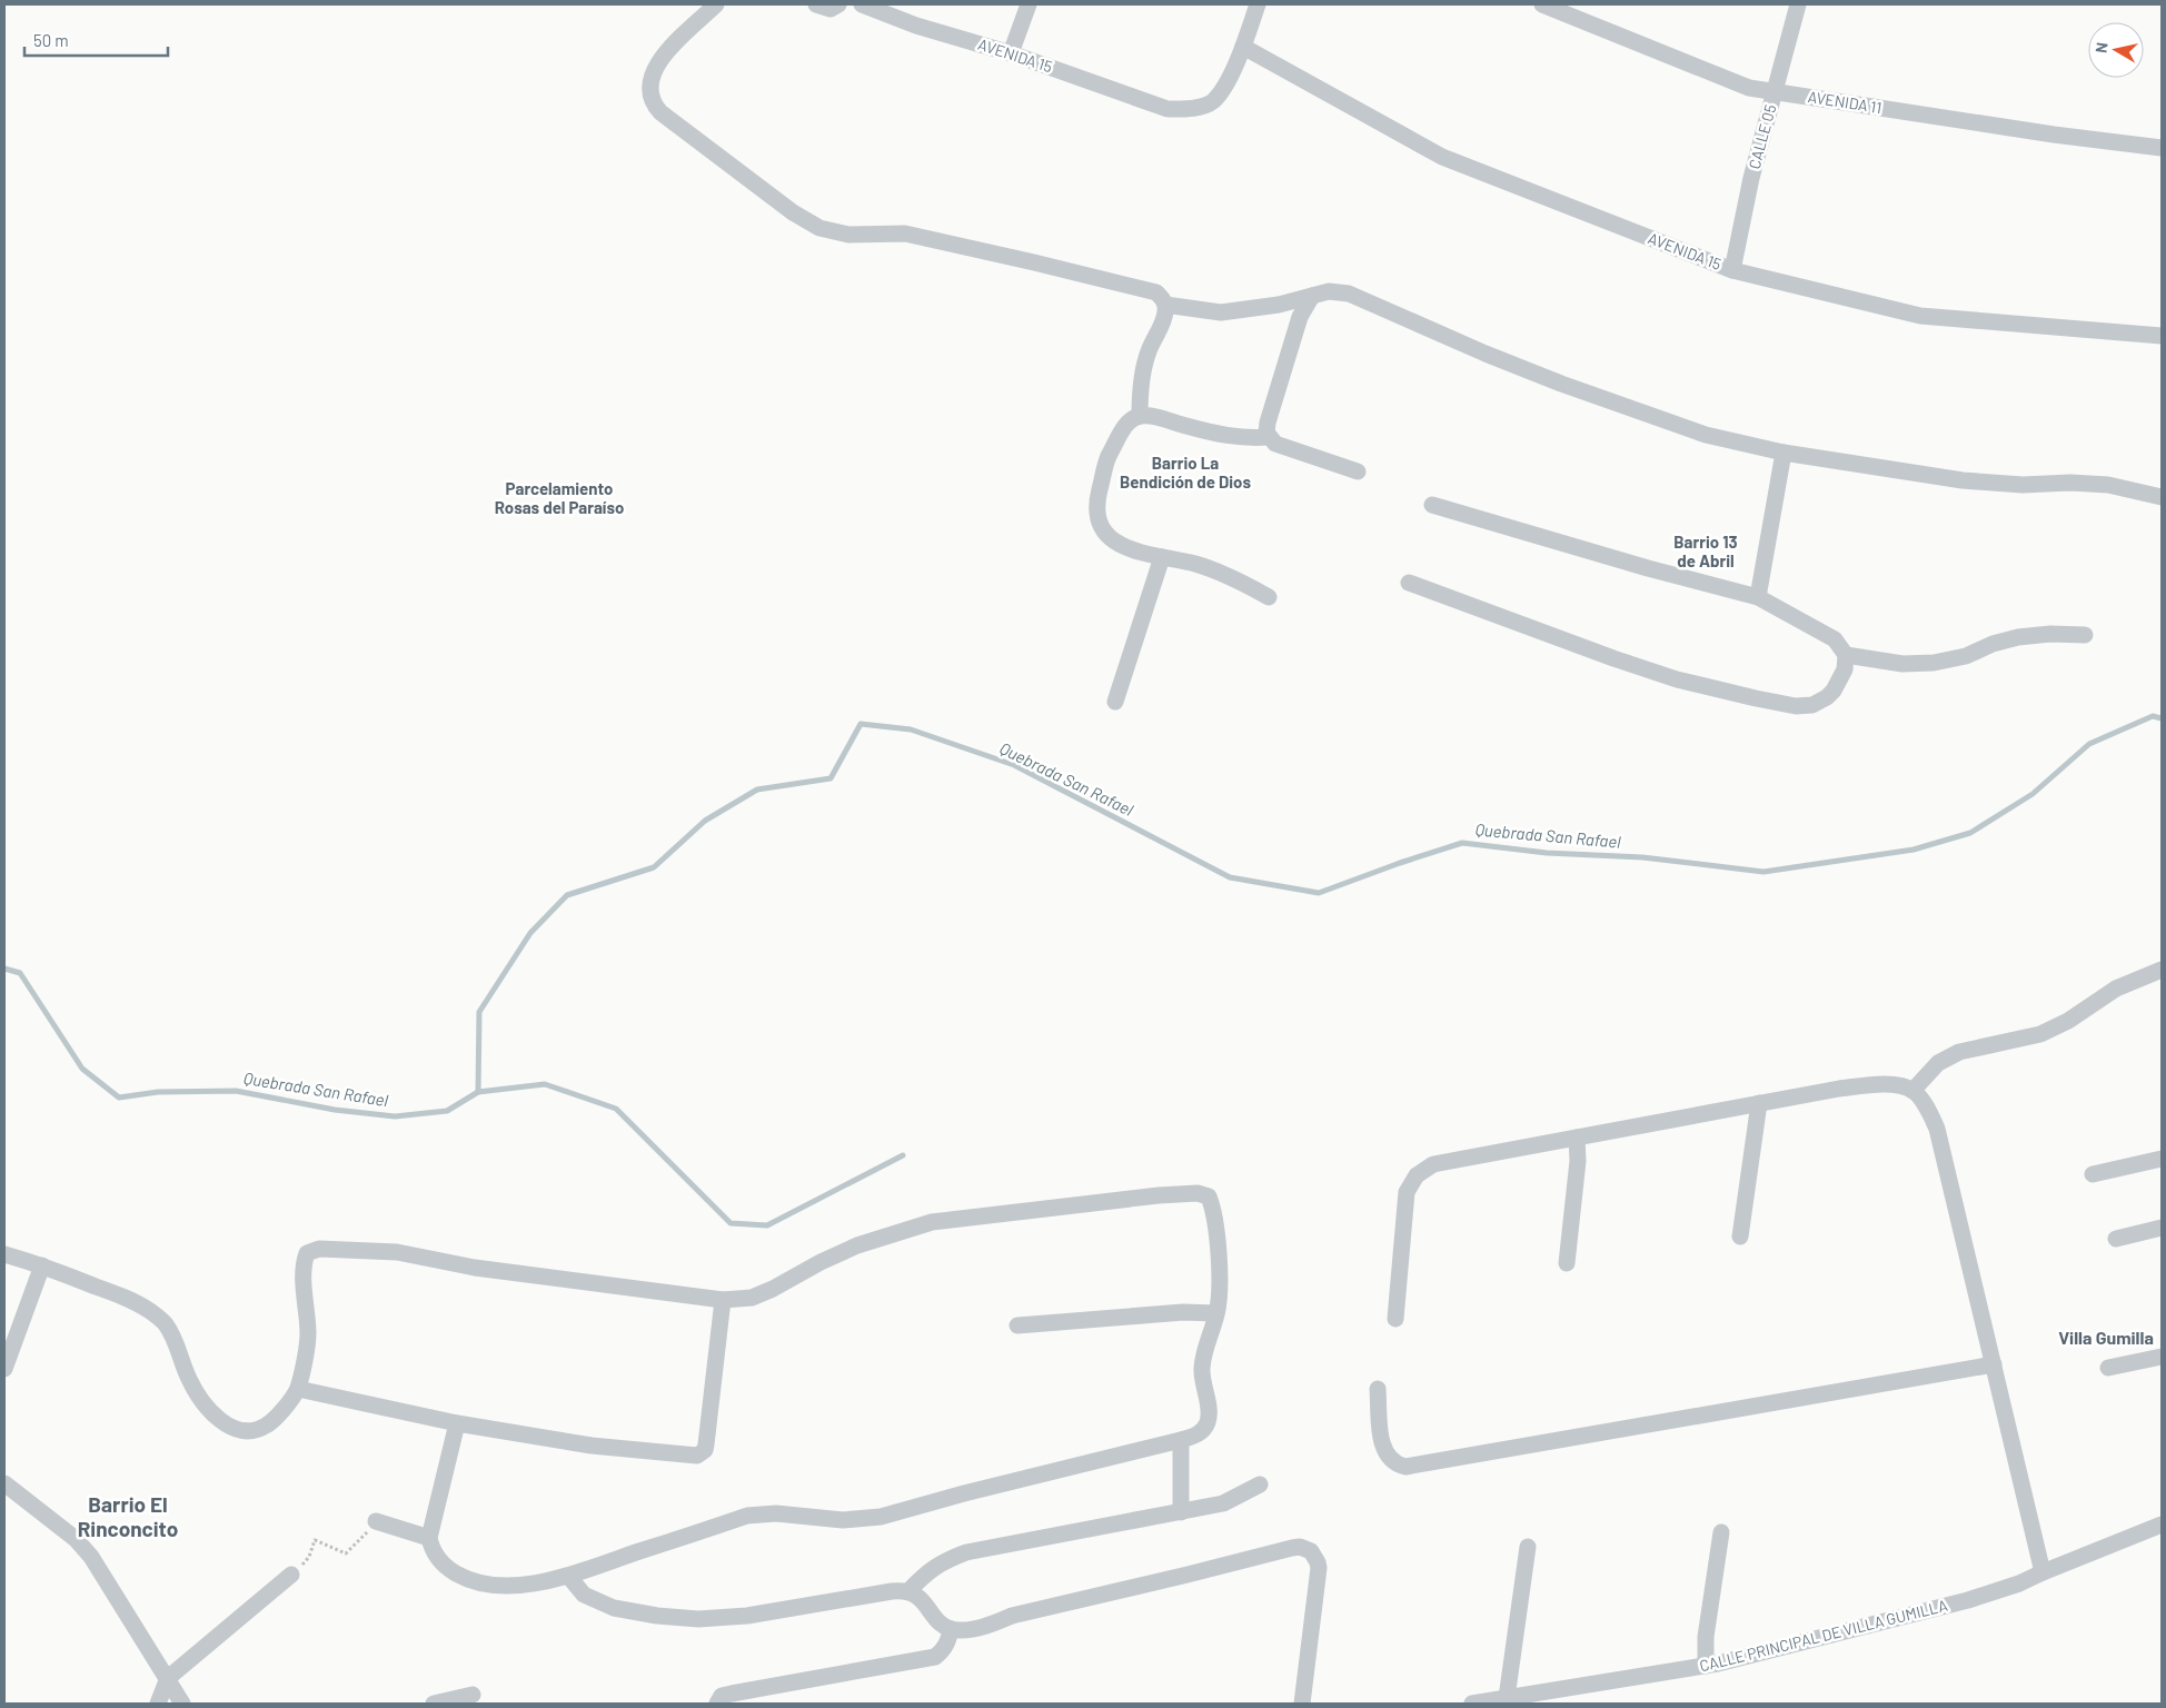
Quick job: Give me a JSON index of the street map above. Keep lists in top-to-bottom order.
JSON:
{
  "streets": {
    "street": [
      "AVENIDA 15",
      "AVENIDA 11",
      "CALLE 05",
      "CALLE PRINCIPAL DE VILLA GUMILLA"
    ]
  },
  "crossings": [
    ["AVENIDA 15", "CALLE 05"],
    ["AVENIDA 11", "CALLE 05"]
  ],
  "districts": [
    "Barrio La Bendición de Dios",
    "Parcelamiento Rosas del Paraíso",
    "Barrio 13 de Abril",
    "Villa Gumilla",
    "Barrio El Rinconcito"
  ],
  "water": ["Quebrada San Rafael"],
  "scale_bar": "50 m",
  "north": "left"
}
